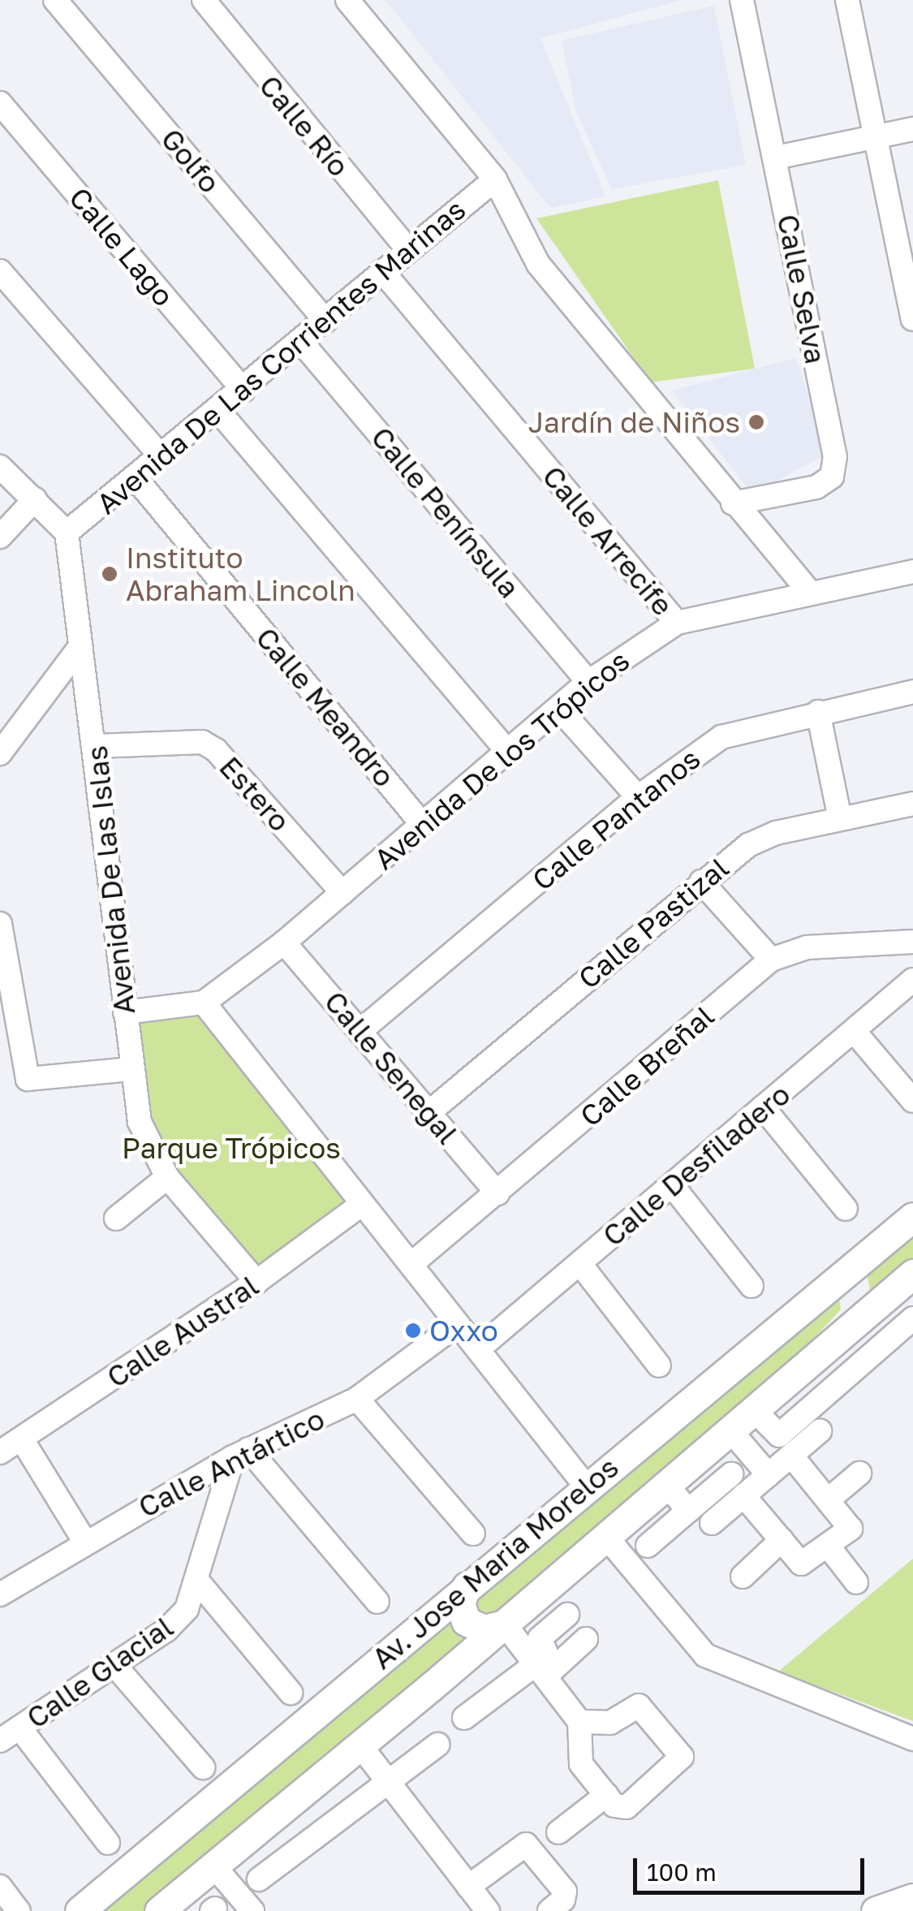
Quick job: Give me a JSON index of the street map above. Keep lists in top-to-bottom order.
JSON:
{
  "streets": {
    "main road": ["Av. Jose Maria Morelos"],
    "street": [
      "Calle Río",
      "Golfo",
      "Calle Lago",
      "Calle Selva",
      "Avenida De Las Corrientes Marinas",
      "Calle Península",
      "Calle Arrecife",
      "Calle Meandro",
      "Avenida De los Trópicos",
      "Estero",
      "Calle Pantanos",
      "Avenida De las Islas",
      "Calle Pastizal",
      "Calle Breñal",
      "Calle Senegal",
      "Calle Desfiladero",
      "Calle Austral",
      "Calle Antártico",
      "Calle Glacial"
    ]
  },
  "crossings": [
    ["Calle Río", "Avenida De Las Corrientes Marinas"],
    ["Golfo", "Avenida De Las Corrientes Marinas"],
    ["Calle Lago", "Avenida De Las Corrientes Marinas"],
    ["Avenida De Las Corrientes Marinas", "Calle Península"],
    ["Avenida De Las Corrientes Marinas", "Calle Arrecife"],
    ["Avenida De Las Corrientes Marinas", "Calle Meandro"],
    ["Avenida De Las Corrientes Marinas", "Avenida De las Islas"],
    ["Calle Península", "Avenida De los Trópicos"],
    ["Calle Arrecife", "Avenida De los Trópicos"],
    ["Calle Meandro", "Avenida De los Trópicos"],
    ["Avenida De los Trópicos", "Estero"],
    ["Avenida De los Trópicos", "Avenida De las Islas"],
    ["Avenida De los Trópicos", "Calle Senegal"],
    ["Estero", "Avenida De las Islas"],
    ["Calle Pantanos", "Calle Senegal"],
    ["Avenida De las Islas", "Calle Austral"],
    ["Calle Pastizal", "Calle Senegal"],
    ["Calle Breñal", "Calle Senegal"],
    ["Calle Antártico", "Calle Glacial"]
  ],
  "parks": ["Parque Trópicos"],
  "places": ["Jardín de Niños", "Instituto Abraham Lincoln", "Oxxo"],
  "scale_bar": "100 m"
}
